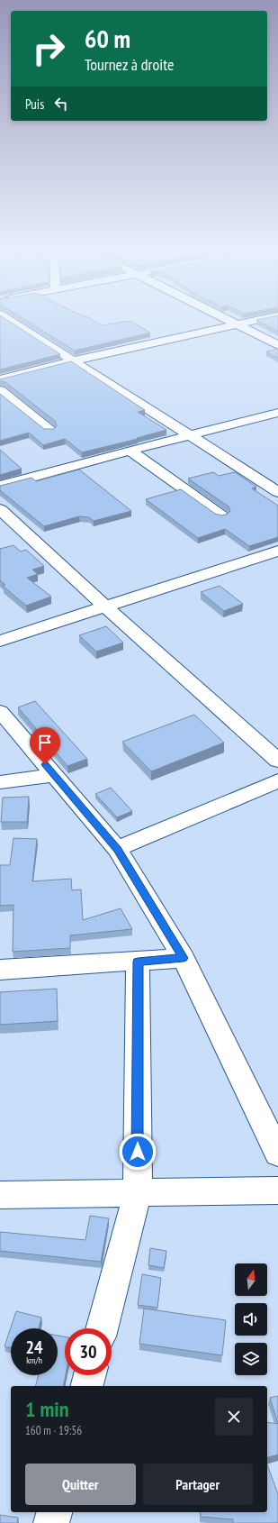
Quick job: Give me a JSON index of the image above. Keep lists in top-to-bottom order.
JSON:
{
  "north": "top",
  "page": {
    "turn": ["60 m", "Tournez à droite"],
    "then": "Puis",
    "speed": "24 km/h",
    "limit": "30",
    "heading": ["1 min", "160 m · 19:56"],
    "buttons": ["Quitter", "Partager"]
  }
}
